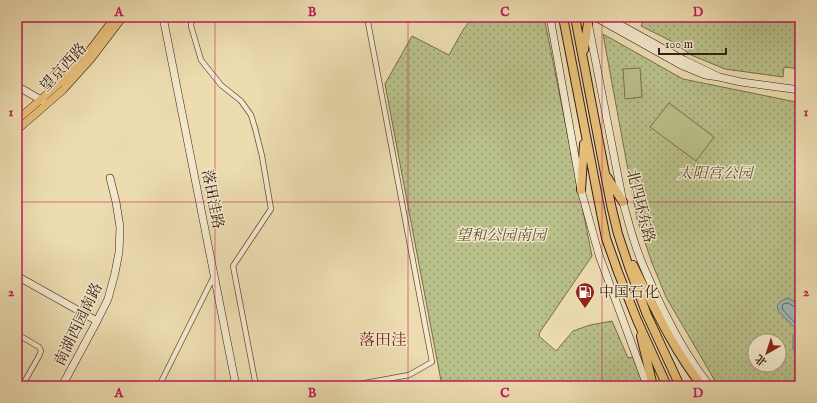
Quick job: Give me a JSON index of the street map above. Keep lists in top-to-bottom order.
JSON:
{
  "streets": {
    "highway": ["北四环东路"],
    "main road": ["望京西路"],
    "street": ["落田洼路", "南湖西园南路"]
  },
  "districts": ["落田洼"],
  "parks": ["太阳宫公园", "望和公园南园"],
  "places": {
    "fuel station": ["中国石化"]
  },
  "scale_bar": "100 m",
  "north": "bottom left",
  "grid": {
    "columns": [
      "A",
      "B",
      "C",
      "D"
    ],
    "rows": ["1", "2"]
  }
}
